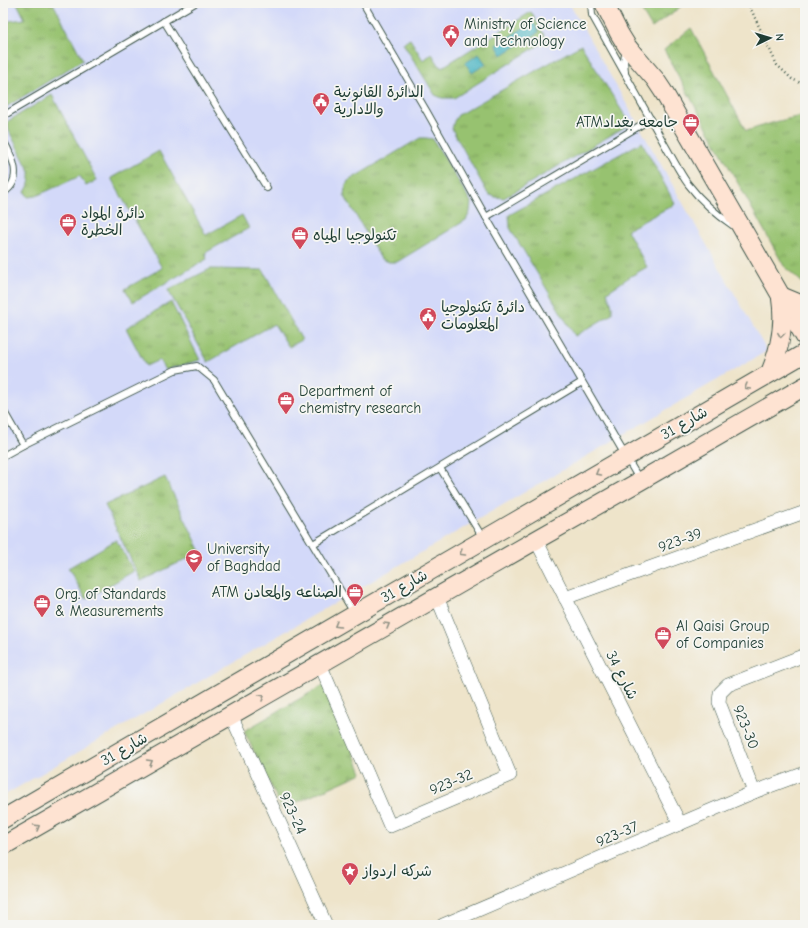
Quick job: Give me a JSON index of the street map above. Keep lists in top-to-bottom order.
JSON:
{
  "streets": {
    "street": [
      "شارع 31",
      "923-39",
      "شارع 34",
      "923-30",
      "923-32",
      "923-24",
      "923-37"
    ]
  },
  "crossings": [
    ["شارع 31", "شارع 34"],
    ["شارع 31", "923-32"],
    ["شارع 31", "923-24"],
    ["923-39", "شارع 34"],
    ["شارع 34", "923-37"],
    ["923-30", "923-37"]
  ],
  "places": {
    "public building": ["Ministry of Science and Technology", "الدائرة القانونية والادارية", "دائرة تكنولوجيا المعلومات"],
    "office": [
      "ATMجامعه بغداد",
      "دائرة المواد الخطرة",
      "تكنولوجيا المياه",
      "Department of chemistry research",
      "ATM الصناعه والمعادن",
      "Org. of Standards & Measurements",
      "Al Qaisi Group of Companies"
    ],
    "school or university": ["University of Baghdad"],
    "place": ["شركه اردواز"]
  },
  "north": "right"
}
